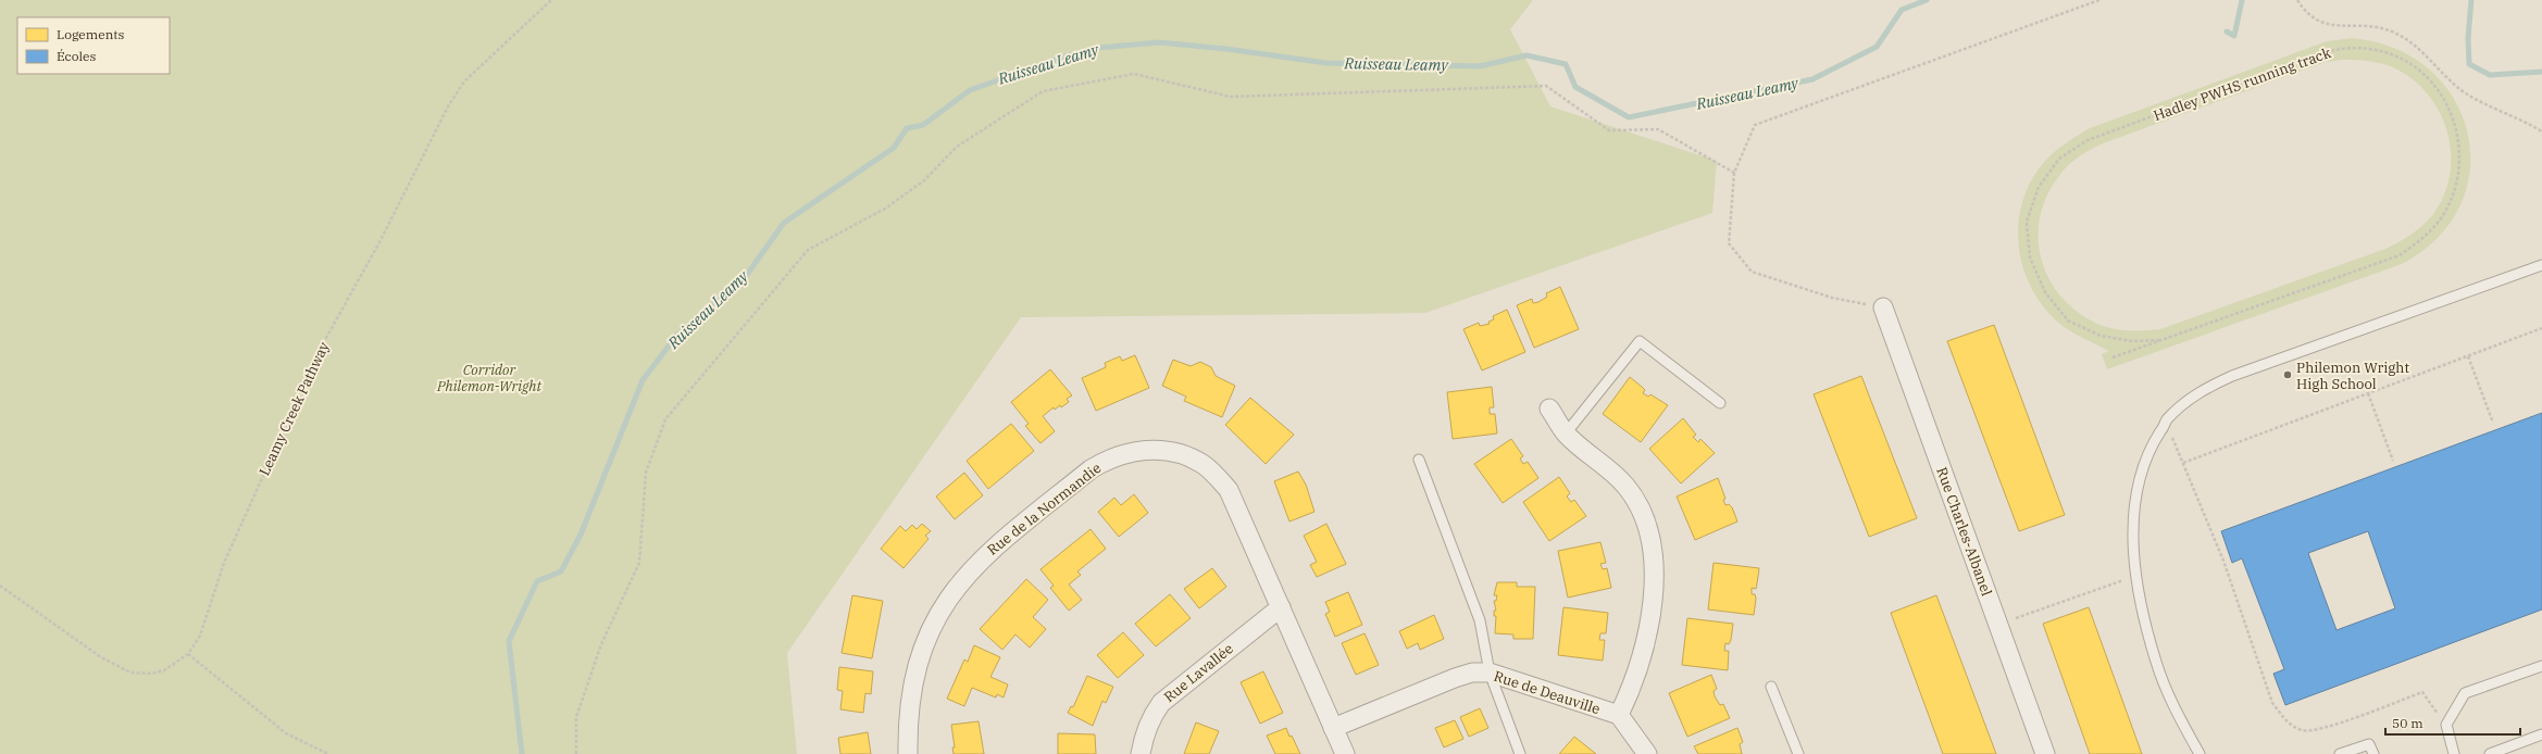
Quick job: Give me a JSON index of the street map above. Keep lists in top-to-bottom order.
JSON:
{
  "streets": {
    "street": [
      "Rue de la Normandie",
      "Rue Charles-Albanel",
      "Rue Lavallée",
      "Rue de Deauville"
    ],
    "path": ["Hadley PWHS running track", "Leamy Creek Pathway"]
  },
  "crossings": [
    ["Rue de la Normandie", "Rue Lavallée"],
    ["Rue de la Normandie", "Rue de Deauville"]
  ],
  "water": ["Ruisseau Leamy"],
  "parks": ["Corridor Philemon-Wright"],
  "places": ["Philemon Wright High School"],
  "legend": ["Logements", "Écoles"],
  "scale_bar": "50 m"
}
